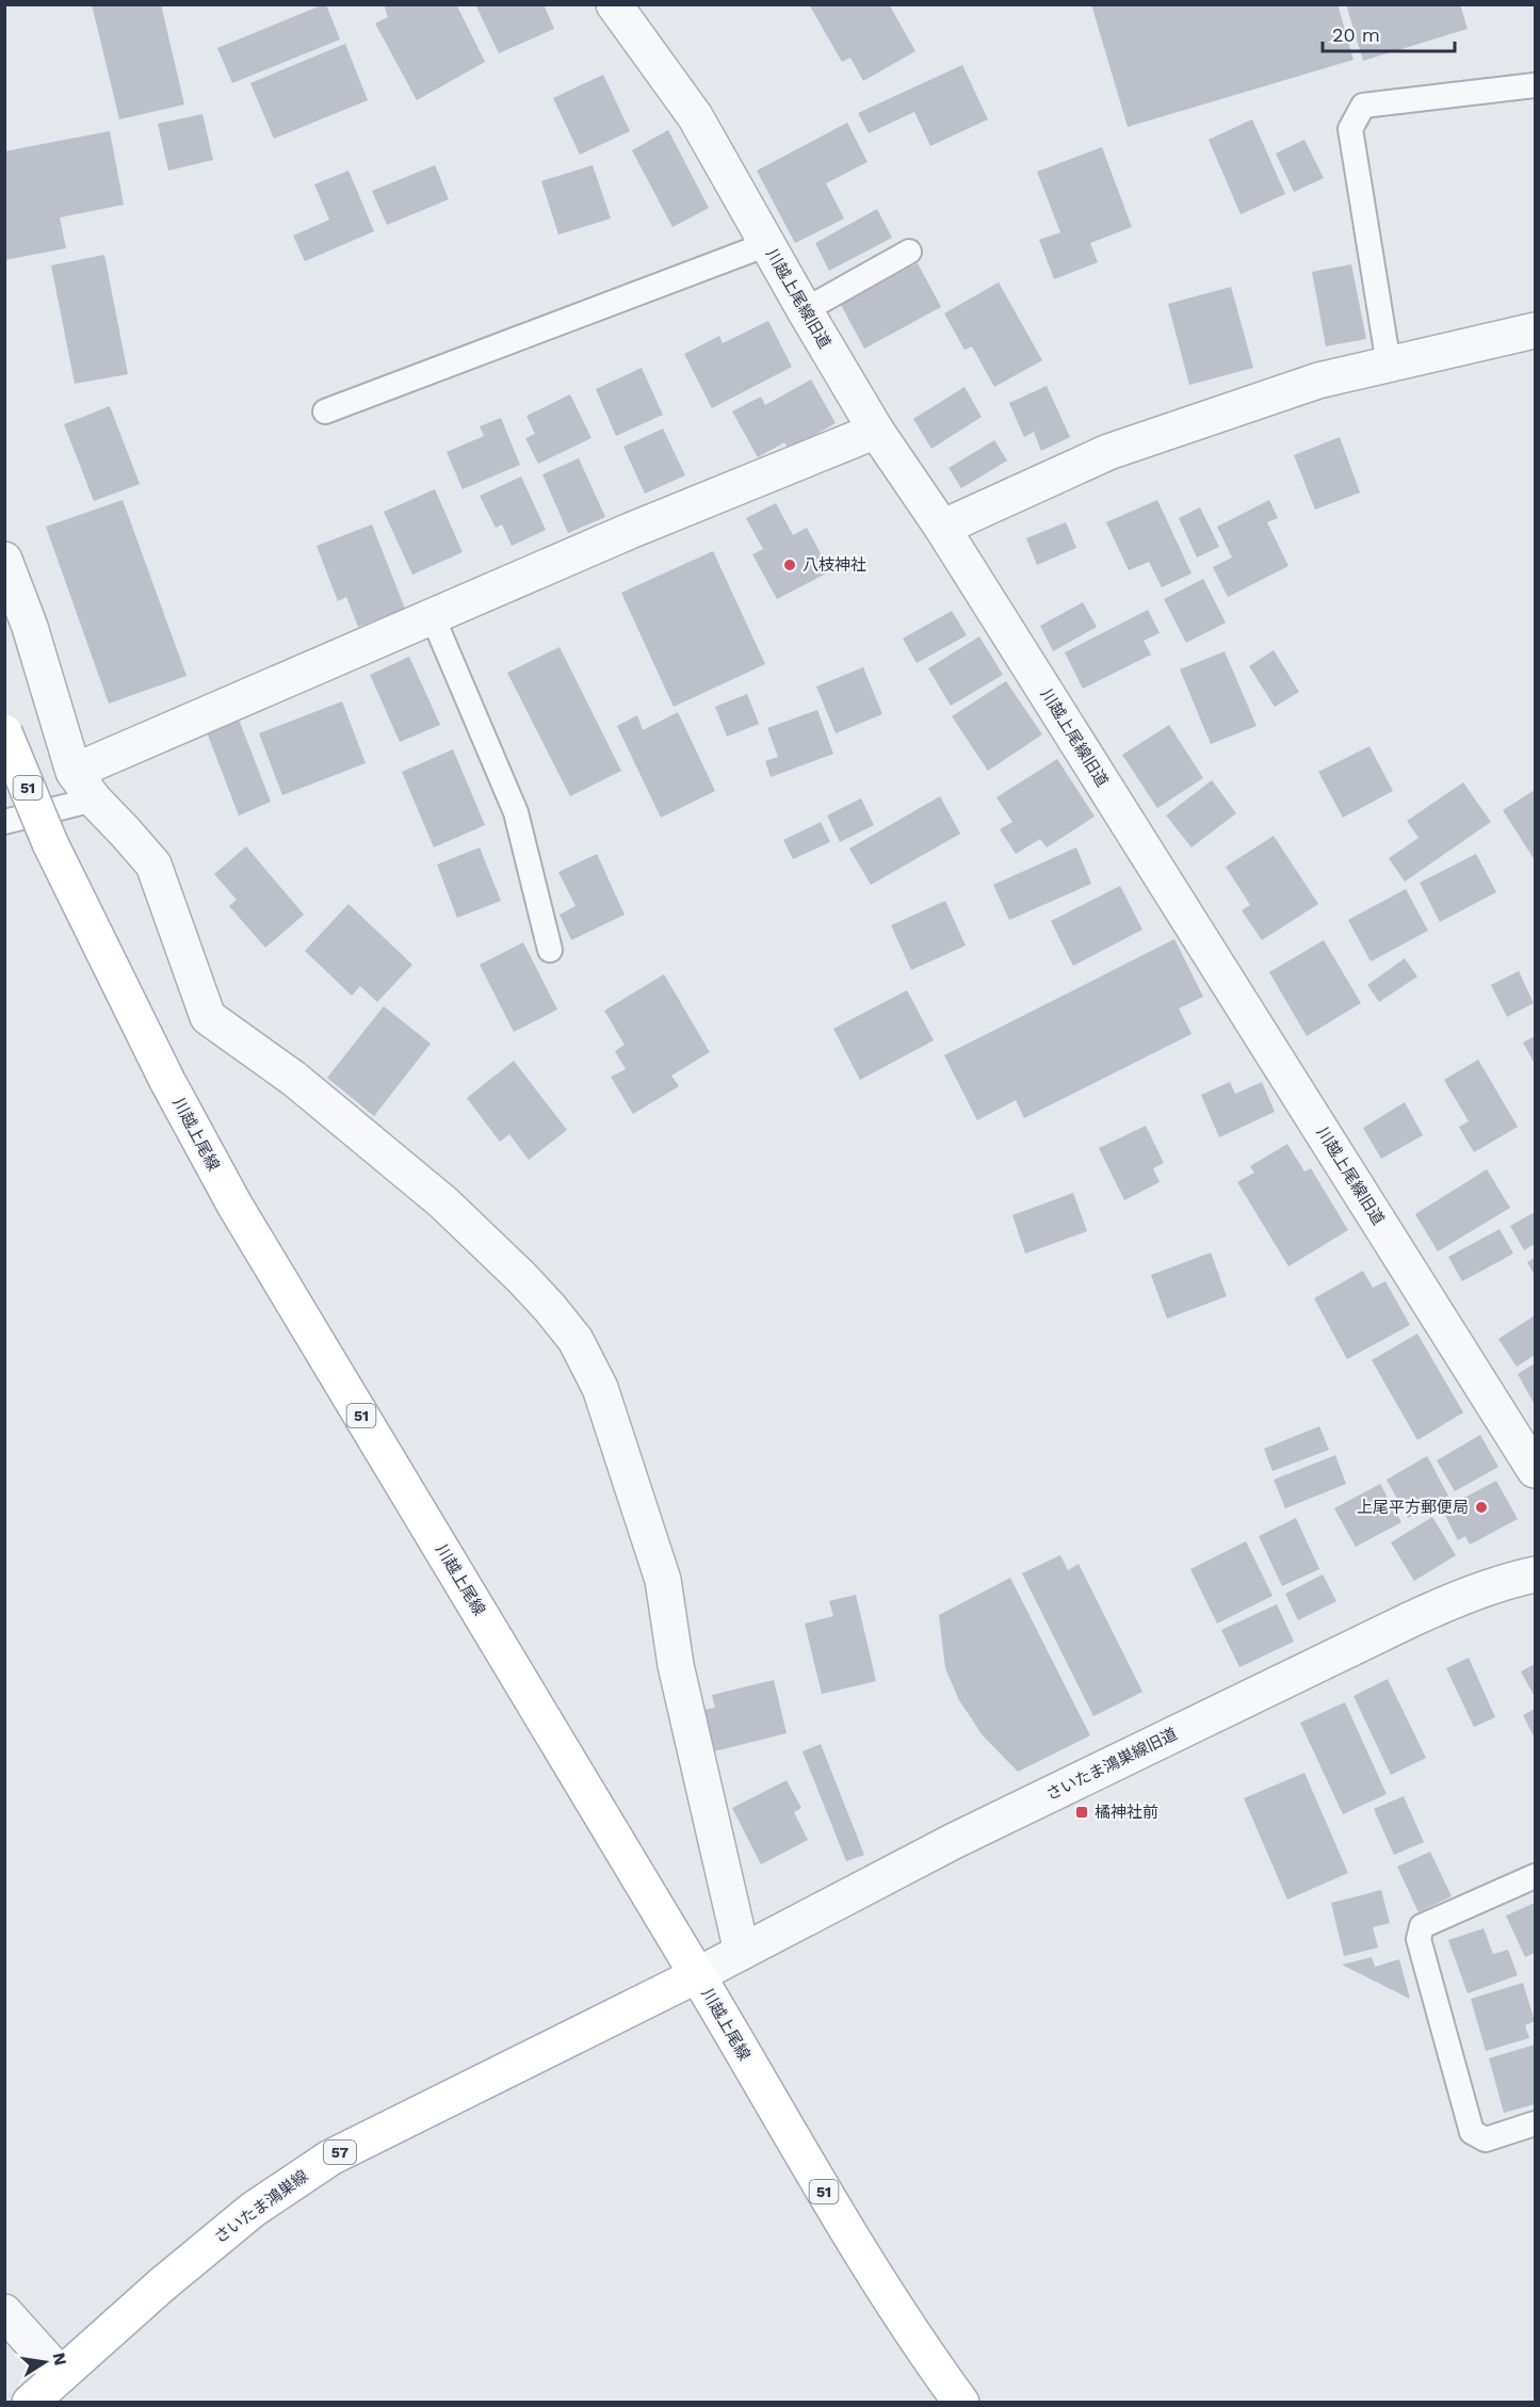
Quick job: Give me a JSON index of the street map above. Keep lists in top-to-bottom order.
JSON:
{
  "streets": {
    "main road": [
      "51",
      "川越上尾線",
      "57",
      "さいたま鴻巣線"
    ],
    "street": ["川越上尾線旧道", "さいたま鴻巣線旧道"]
  },
  "crossings": [
    ["川越上尾線", "さいたま鴻巣線旧道"],
    ["川越上尾線", "さいたま鴻巣線"],
    ["さいたま鴻巣線旧道", "さいたま鴻巣線"]
  ],
  "places": {
    "other": ["八枝神社", "上尾平方郵便局"],
    "transit": ["橘神社前"]
  },
  "scale_bar": "20 m",
  "north": "right"
}
